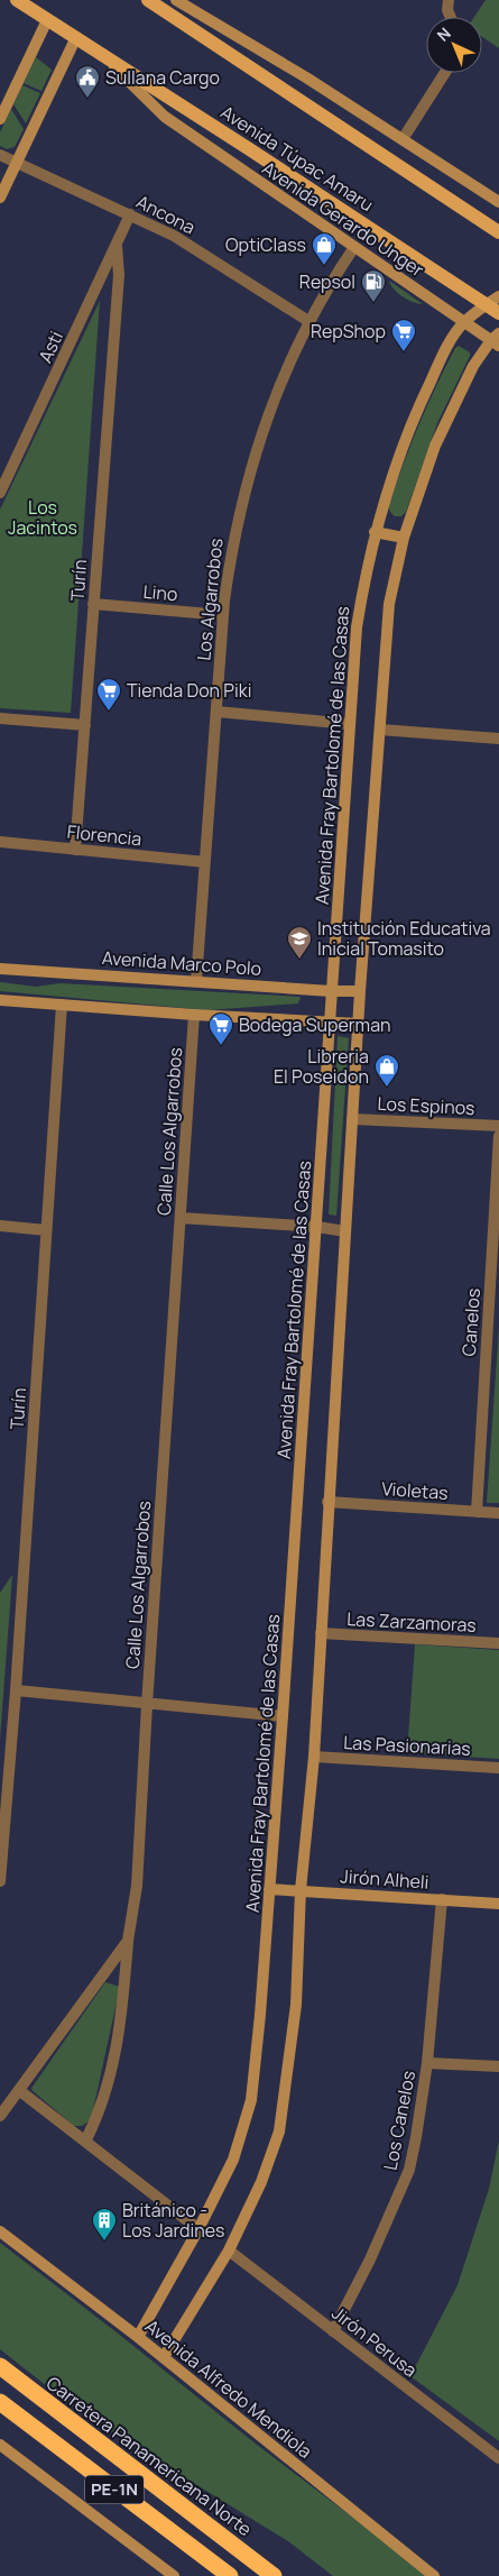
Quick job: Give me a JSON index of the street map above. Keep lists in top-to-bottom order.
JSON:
{
  "streets": {
    "highway": ["Carretera Panamericana Norte", "PE-1N"],
    "main road": ["Avenida Túpac Amaru"],
    "street": [
      "Ancona",
      "Avenida Gerardo Unger",
      "Asti",
      "Turín",
      "Lino",
      "Los Algarrobos",
      "Avenida Fray Bartolomé de las Casas",
      "Florencia",
      "Avenida Marco Polo",
      "Los Espinos",
      "Calle Los Algarrobos",
      "Canelos",
      "Violetas",
      "Las Zarzamoras",
      "Las Pasionarias",
      "Jirón Alheli",
      "Los Canelos",
      "Jirón Perusa",
      "Avenida Alfredo Mendiola"
    ]
  },
  "crossings": [
    ["Avenida Túpac Amaru", "Avenida Gerardo Unger"],
    ["Avenida Túpac Amaru", "Avenida Fray Bartolomé de las Casas"],
    ["Ancona", "Asti"],
    ["Ancona", "Los Algarrobos"],
    ["Avenida Gerardo Unger", "Los Algarrobos"],
    ["Avenida Gerardo Unger", "Avenida Fray Bartolomé de las Casas"],
    ["Asti", "Turín"],
    ["Turín", "Lino"],
    ["Turín", "Florencia"],
    ["Lino", "Los Algarrobos"],
    ["Los Algarrobos", "Florencia"],
    ["Los Algarrobos", "Avenida Marco Polo"],
    ["Avenida Fray Bartolomé de las Casas", "Avenida Marco Polo"],
    ["Avenida Fray Bartolomé de las Casas", "Jirón Alheli"],
    ["Avenida Fray Bartolomé de las Casas", "Avenida Alfredo Mendiola"],
    ["Canelos", "Violetas"],
    ["Jirón Alheli", "Los Canelos"],
    ["Los Canelos", "Jirón Perusa"]
  ],
  "parks": ["Los Jacintos"],
  "places": {
    "public building": ["Sullana Cargo"],
    "shop": ["OptiClass", "Libreria El Poseidon"],
    "fuel station": ["Repsol"],
    "supermarket": ["RepShop", "Tienda Don Piki", "Bodega Superman"],
    "school or university": ["Institución Educativa Inicial Tomasito"],
    "building": ["Británico - Los Jardines"]
  },
  "north": "top left"
}
